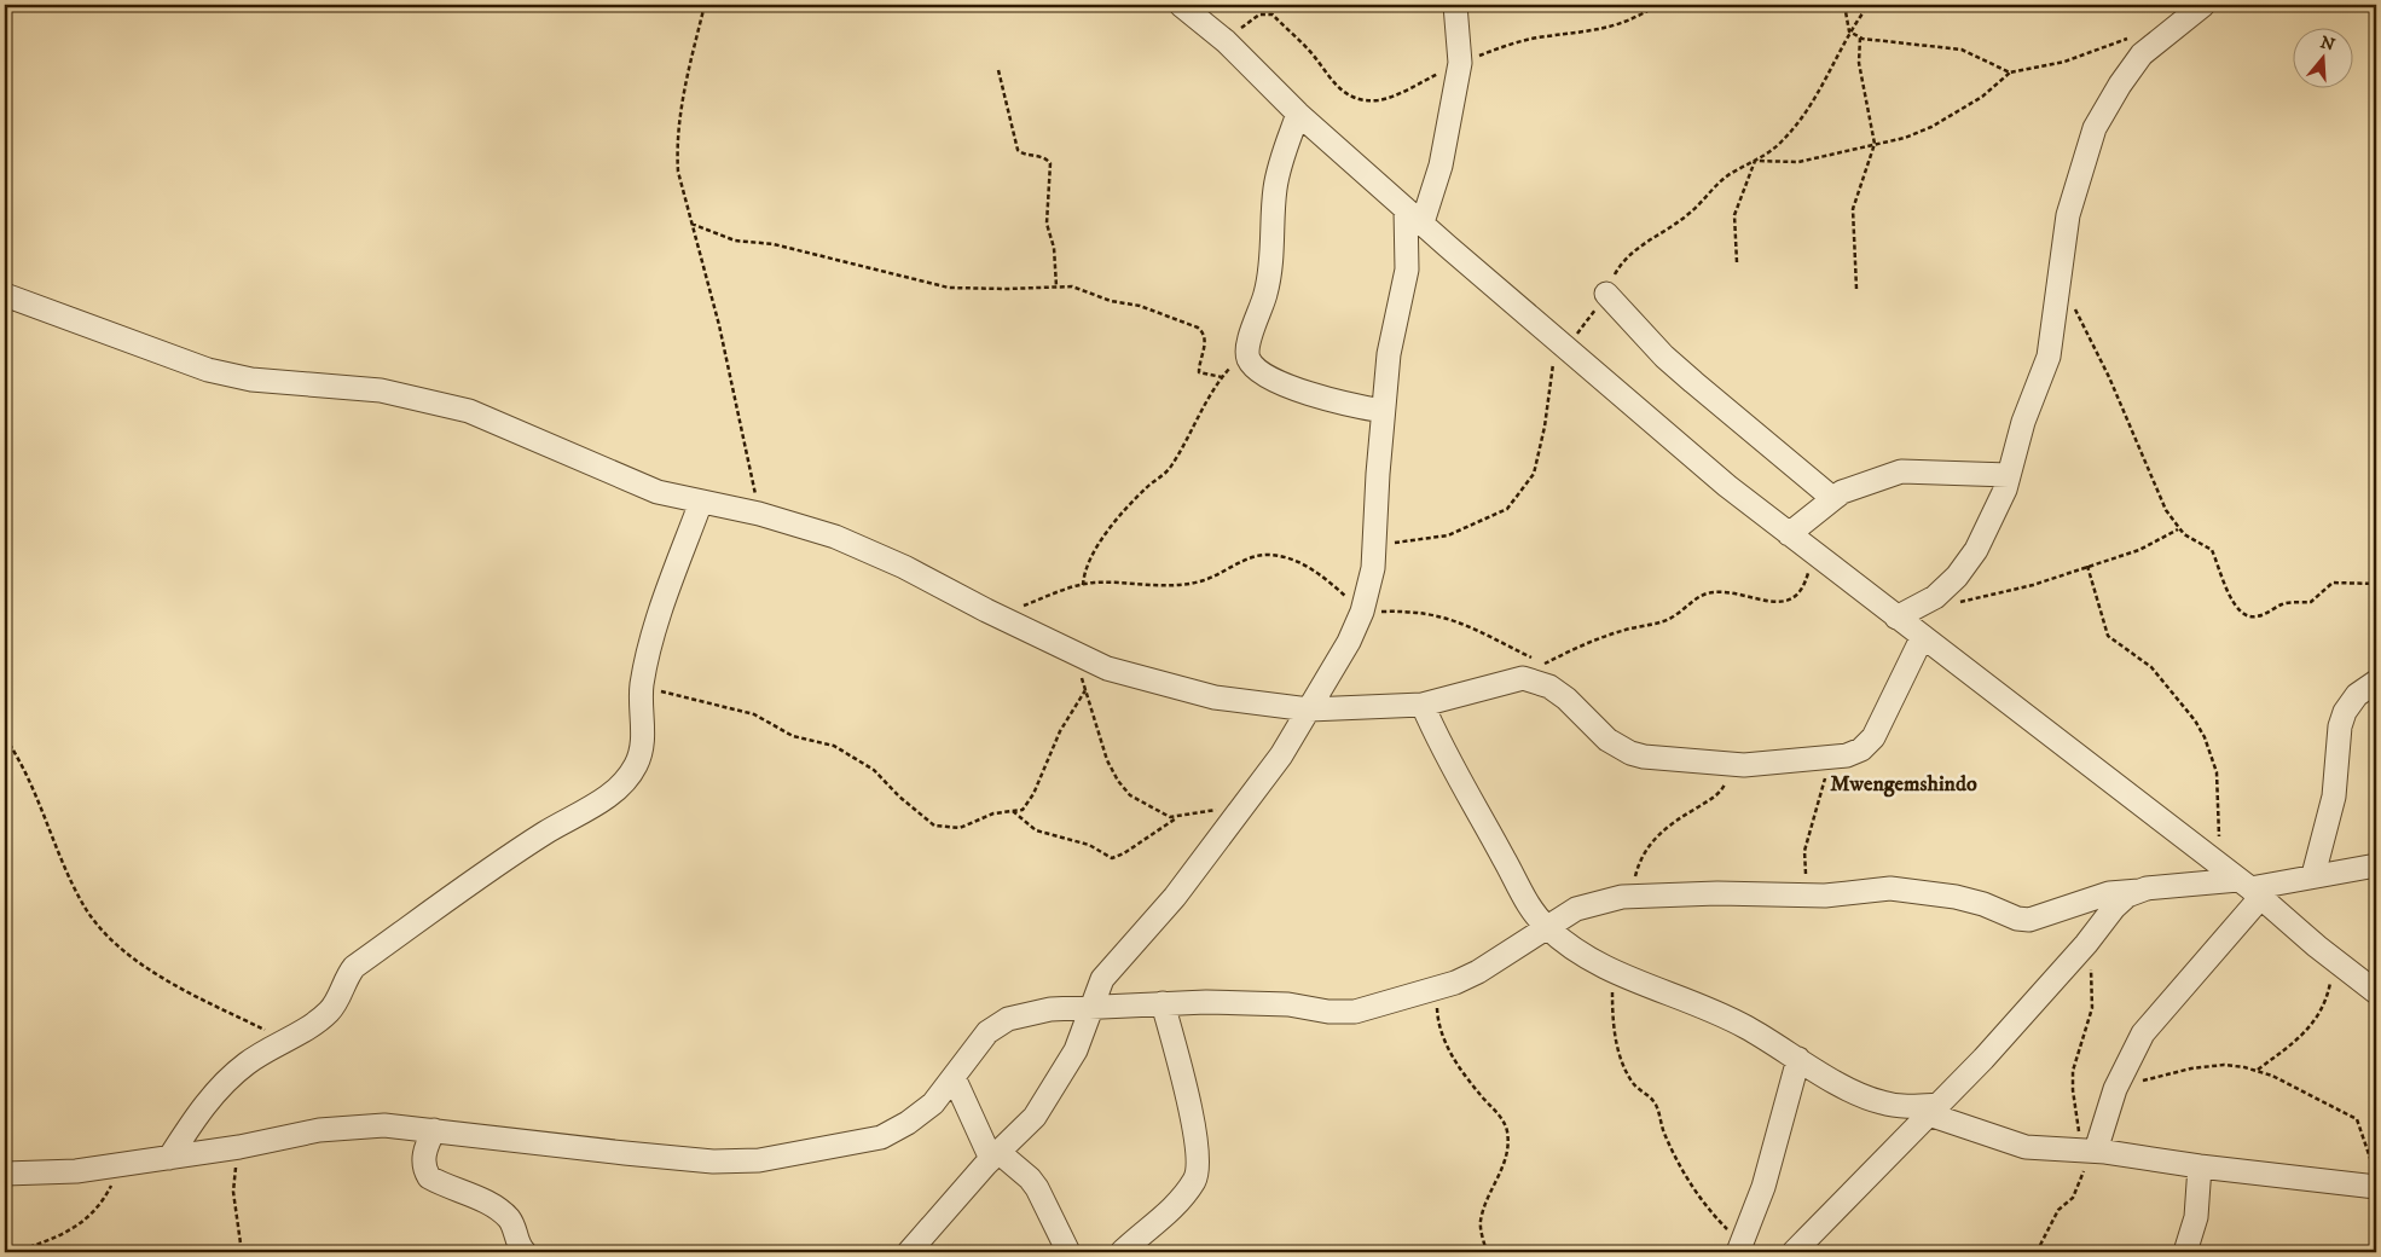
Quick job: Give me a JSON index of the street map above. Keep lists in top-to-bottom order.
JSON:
{
  "districts": ["Mwengemshindo"],
  "north": "top"
}
